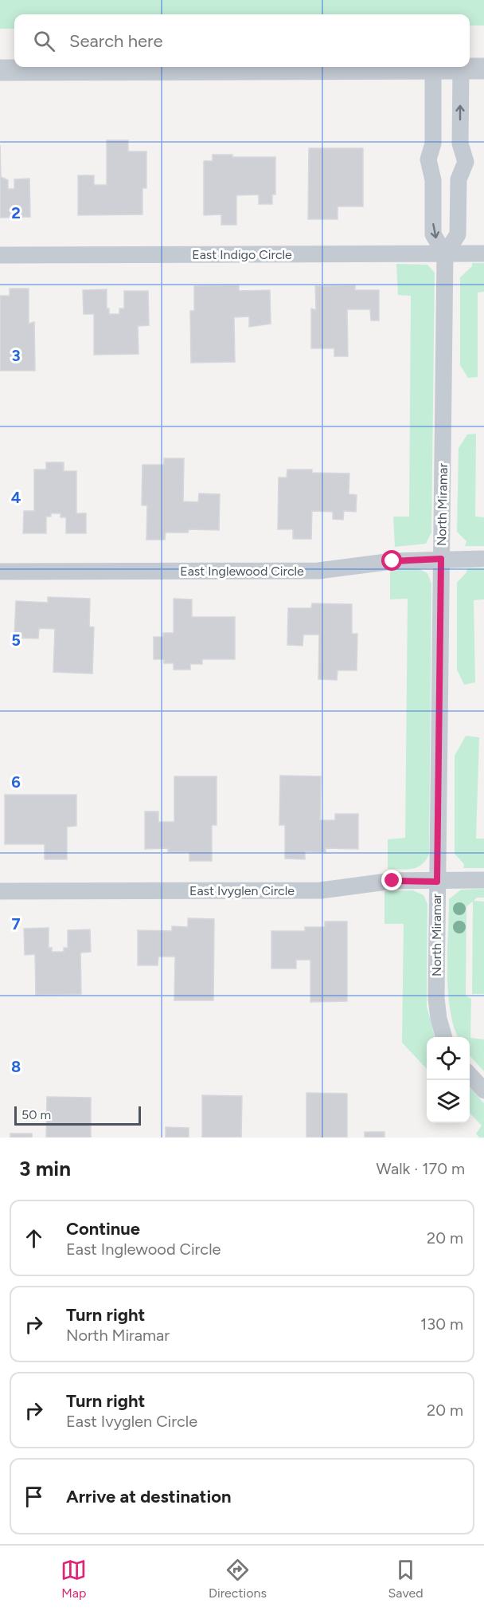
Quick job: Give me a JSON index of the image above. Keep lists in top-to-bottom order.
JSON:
{
  "streets": {
    "street": [
      "East Indigo Circle",
      "North Miramar",
      "East Inglewood Circle",
      "East Ivyglen Circle"
    ]
  },
  "crossings": [
    ["East Indigo Circle", "North Miramar"],
    ["North Miramar", "East Inglewood Circle"],
    ["North Miramar", "East Ivyglen Circle"]
  ],
  "scale_bar": "50 m",
  "page": {
    "search": "Search here",
    "scale": "50 m",
    "heading": ["3 min", "Walk · 170 m"],
    "list": [
      ["Continue", "East Inglewood Circle", "20 m"],
      ["Turn right", "North Miramar", "130 m"],
      ["Turn right", "East Ivyglen Circle", "20 m"],
      "Arrive at destination"
    ],
    "nav": ["Map", "Directions", "Saved"]
  },
  "grid": {
    "rows": [
      "2",
      "3",
      "4",
      "5",
      "6",
      "7",
      "8"
    ]
  }
}
